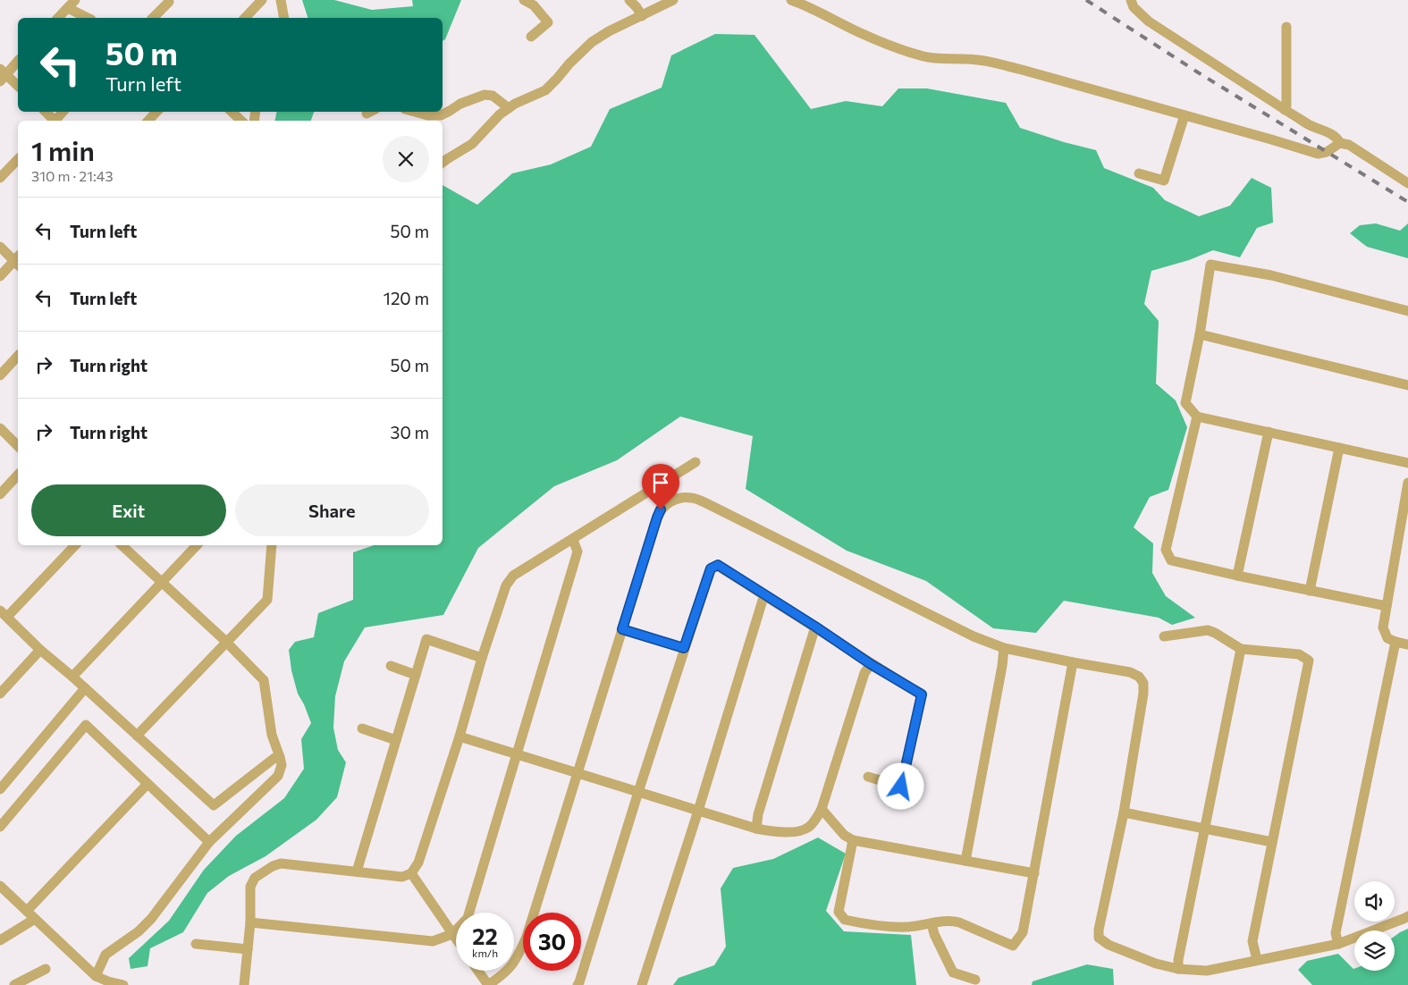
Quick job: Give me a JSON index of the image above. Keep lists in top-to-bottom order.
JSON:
{
  "page": {
    "turn": ["50 m", "Turn left"],
    "heading": ["1 min", "310 m · 21:43"],
    "list": [
      {
        "name": "Turn left",
        "value": "50 m"
      },
      {
        "name": "Turn left",
        "value": "120 m"
      },
      {
        "name": "Turn right",
        "value": "50 m"
      },
      {
        "name": "Turn right",
        "value": "30 m"
      }
    ],
    "buttons": ["Exit", "Share"],
    "speed": "22 km/h",
    "limit": "30"
  }
}
